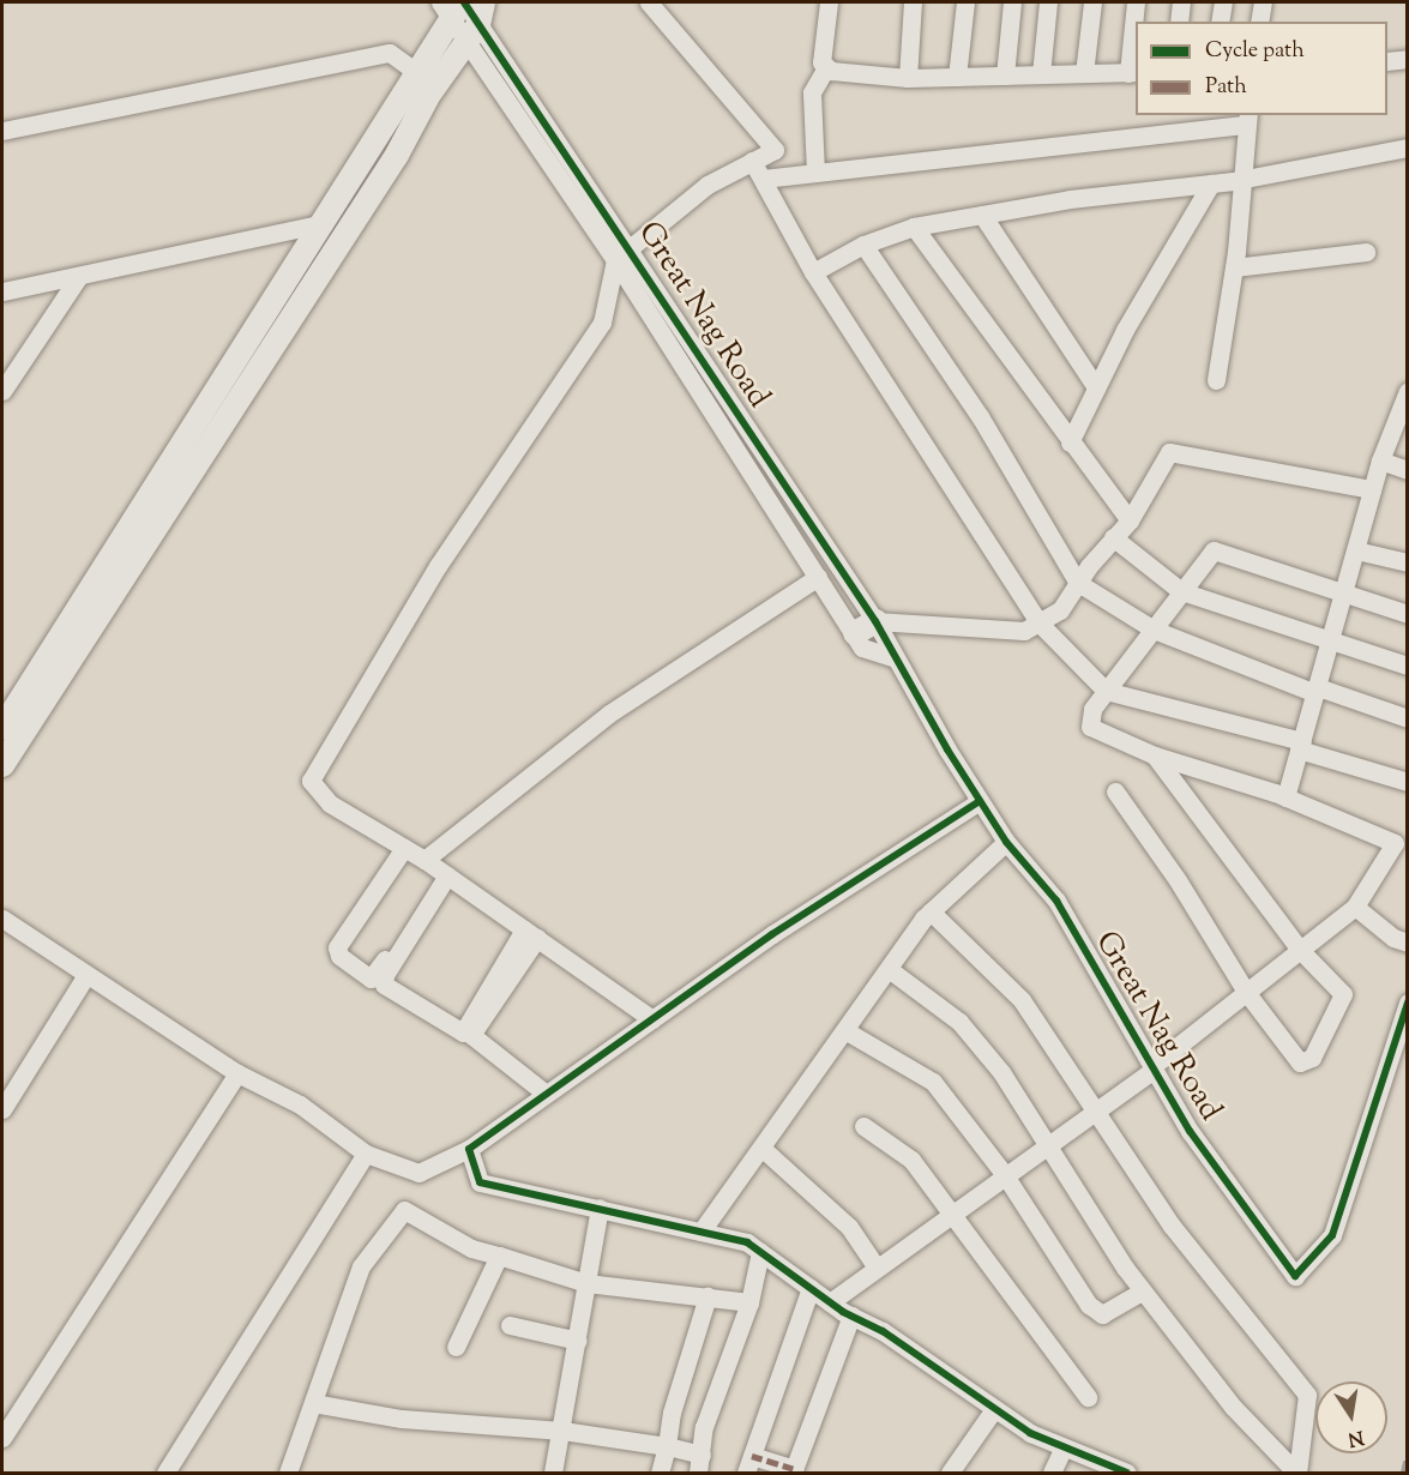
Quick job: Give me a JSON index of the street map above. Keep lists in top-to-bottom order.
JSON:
{
  "streets": {
    "street": ["Great Nag Road"]
  },
  "legend": ["Cycle path", "Path"],
  "north": "bottom"
}
